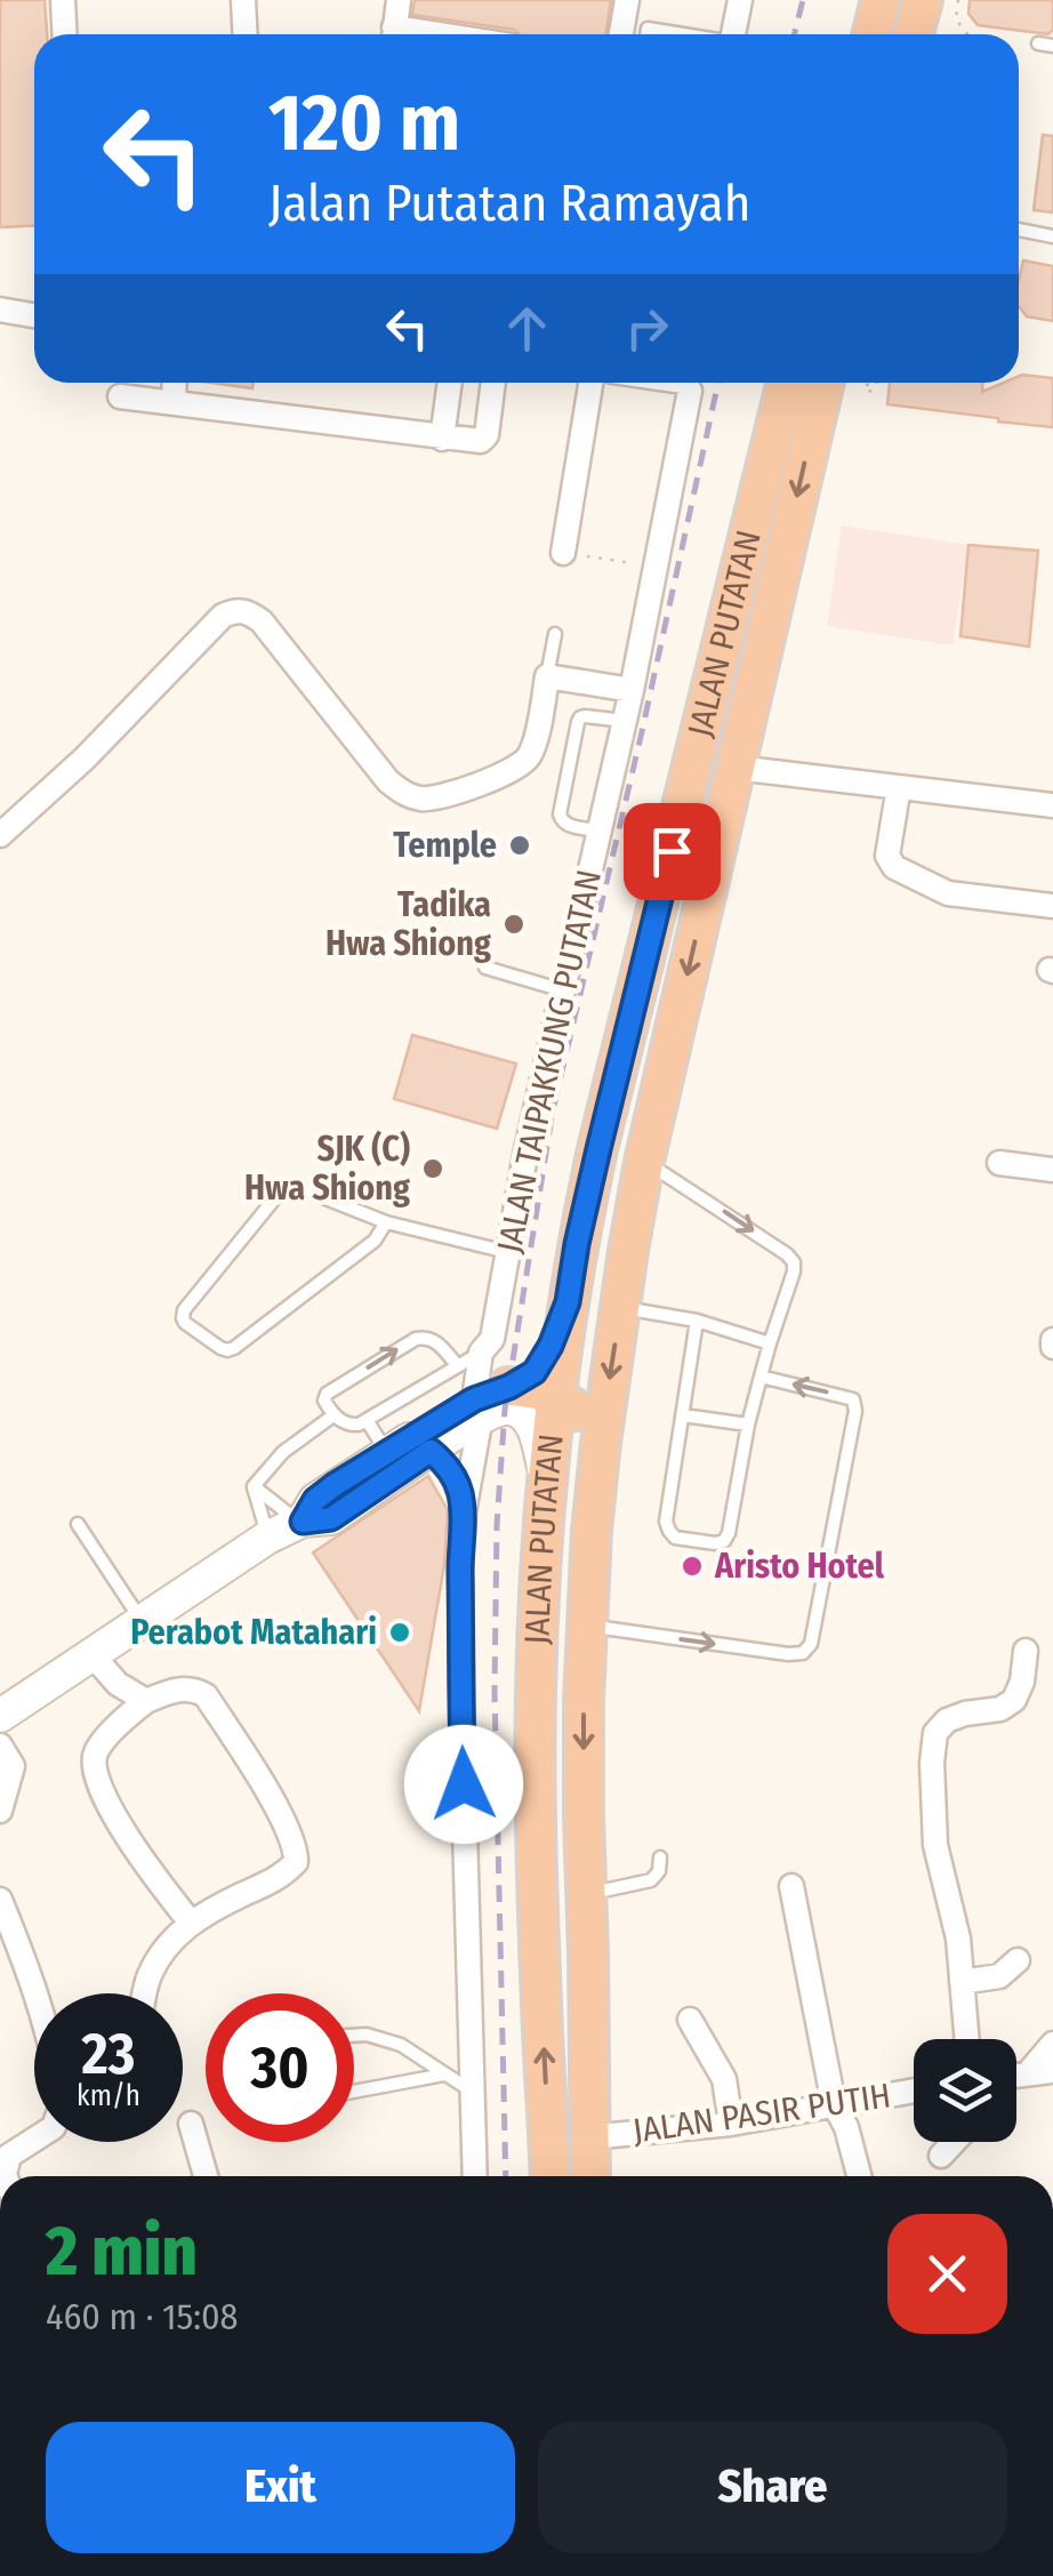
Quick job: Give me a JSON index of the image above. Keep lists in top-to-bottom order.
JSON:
{
  "streets": {
    "highway": ["JALAN PUTATAN"],
    "street": ["JALAN TAIPAKKUNG PUTATAN", "JALAN PASIR PUTIH"]
  },
  "crossings": [
    ["JALAN PUTATAN", "JALAN PASIR PUTIH"]
  ],
  "places": [
    "Temple",
    "Tadika Hwa Shiong",
    "SJK (C) Hwa Shiong",
    "Aristo Hotel",
    "Perabot Matahari"
  ],
  "page": {
    "turn": ["120 m", "Jalan Putatan Ramayah"],
    "speed": "23 km/h",
    "limit": "30",
    "heading": ["2 min", "460 m · 15:08"],
    "buttons": ["Exit", "Share"]
  }
}
